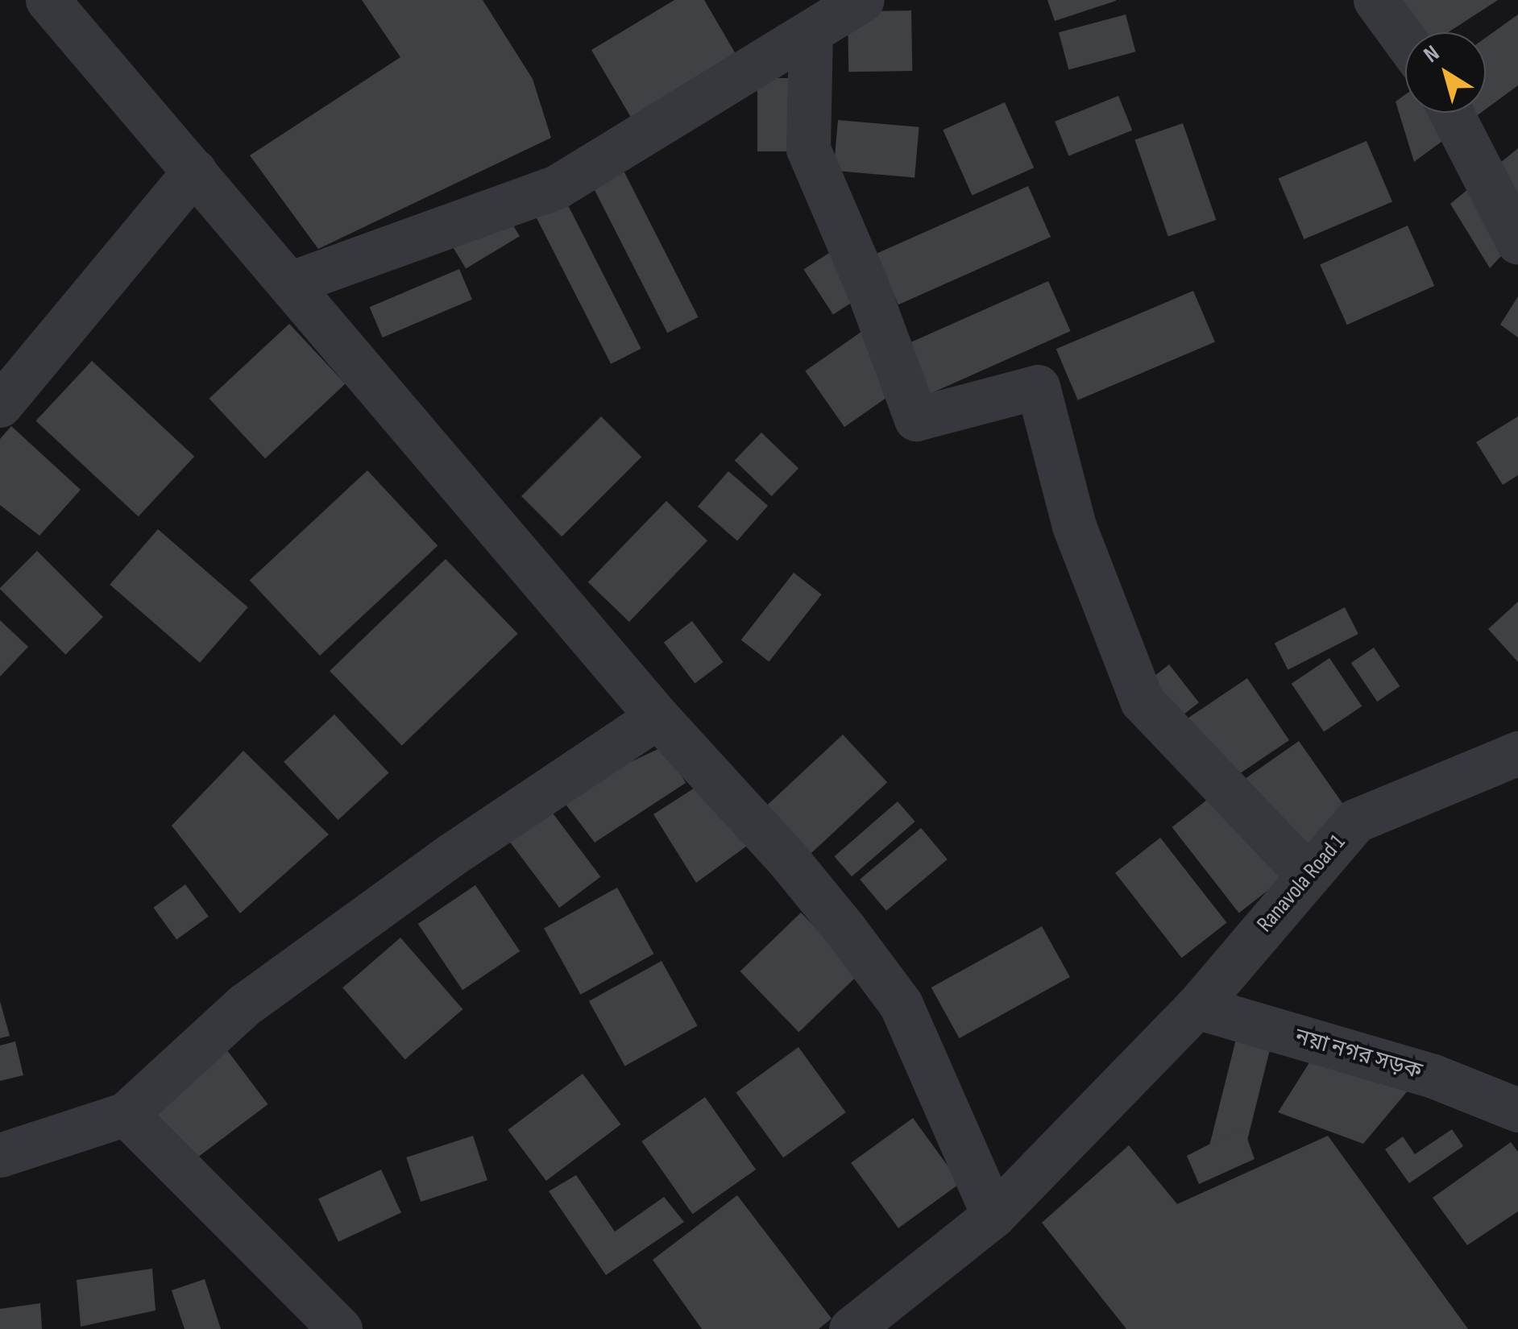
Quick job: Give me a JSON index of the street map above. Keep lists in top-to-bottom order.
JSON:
{
  "streets": {
    "street": ["Ranavola Road 1", "নয়া নগর সড়ক"]
  },
  "crossings": [
    ["Ranavola Road 1", "নয়া নগর সড়ক"]
  ],
  "north": "top left"
}
